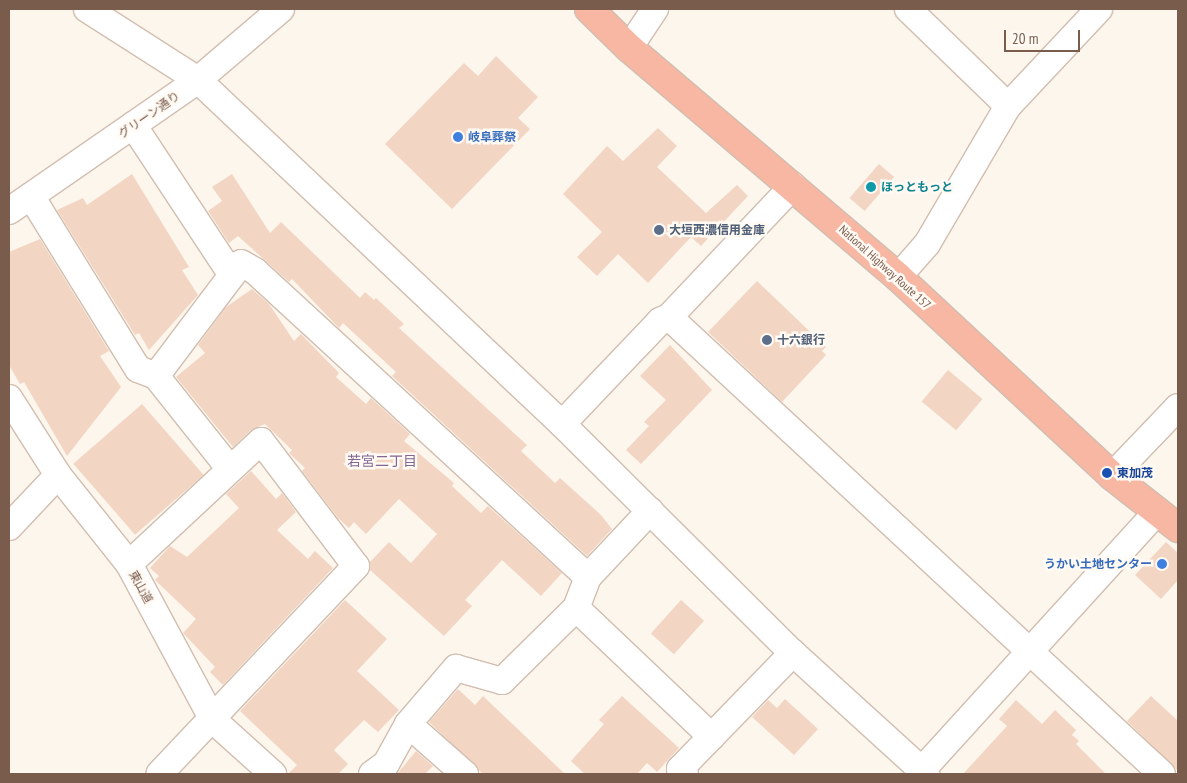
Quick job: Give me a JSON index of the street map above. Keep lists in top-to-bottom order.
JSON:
{
  "streets": {
    "highway": ["National Highway Route 157"],
    "street": ["グリーン通り", "東山道"]
  },
  "districts": ["若宮二丁目"],
  "places": [
    "岐阜葬祭",
    "ほっともっと",
    "大垣西濃信用金庫",
    "十六銀行",
    "東加茂",
    "うかい土地センター"
  ],
  "scale_bar": "20 m"
}
